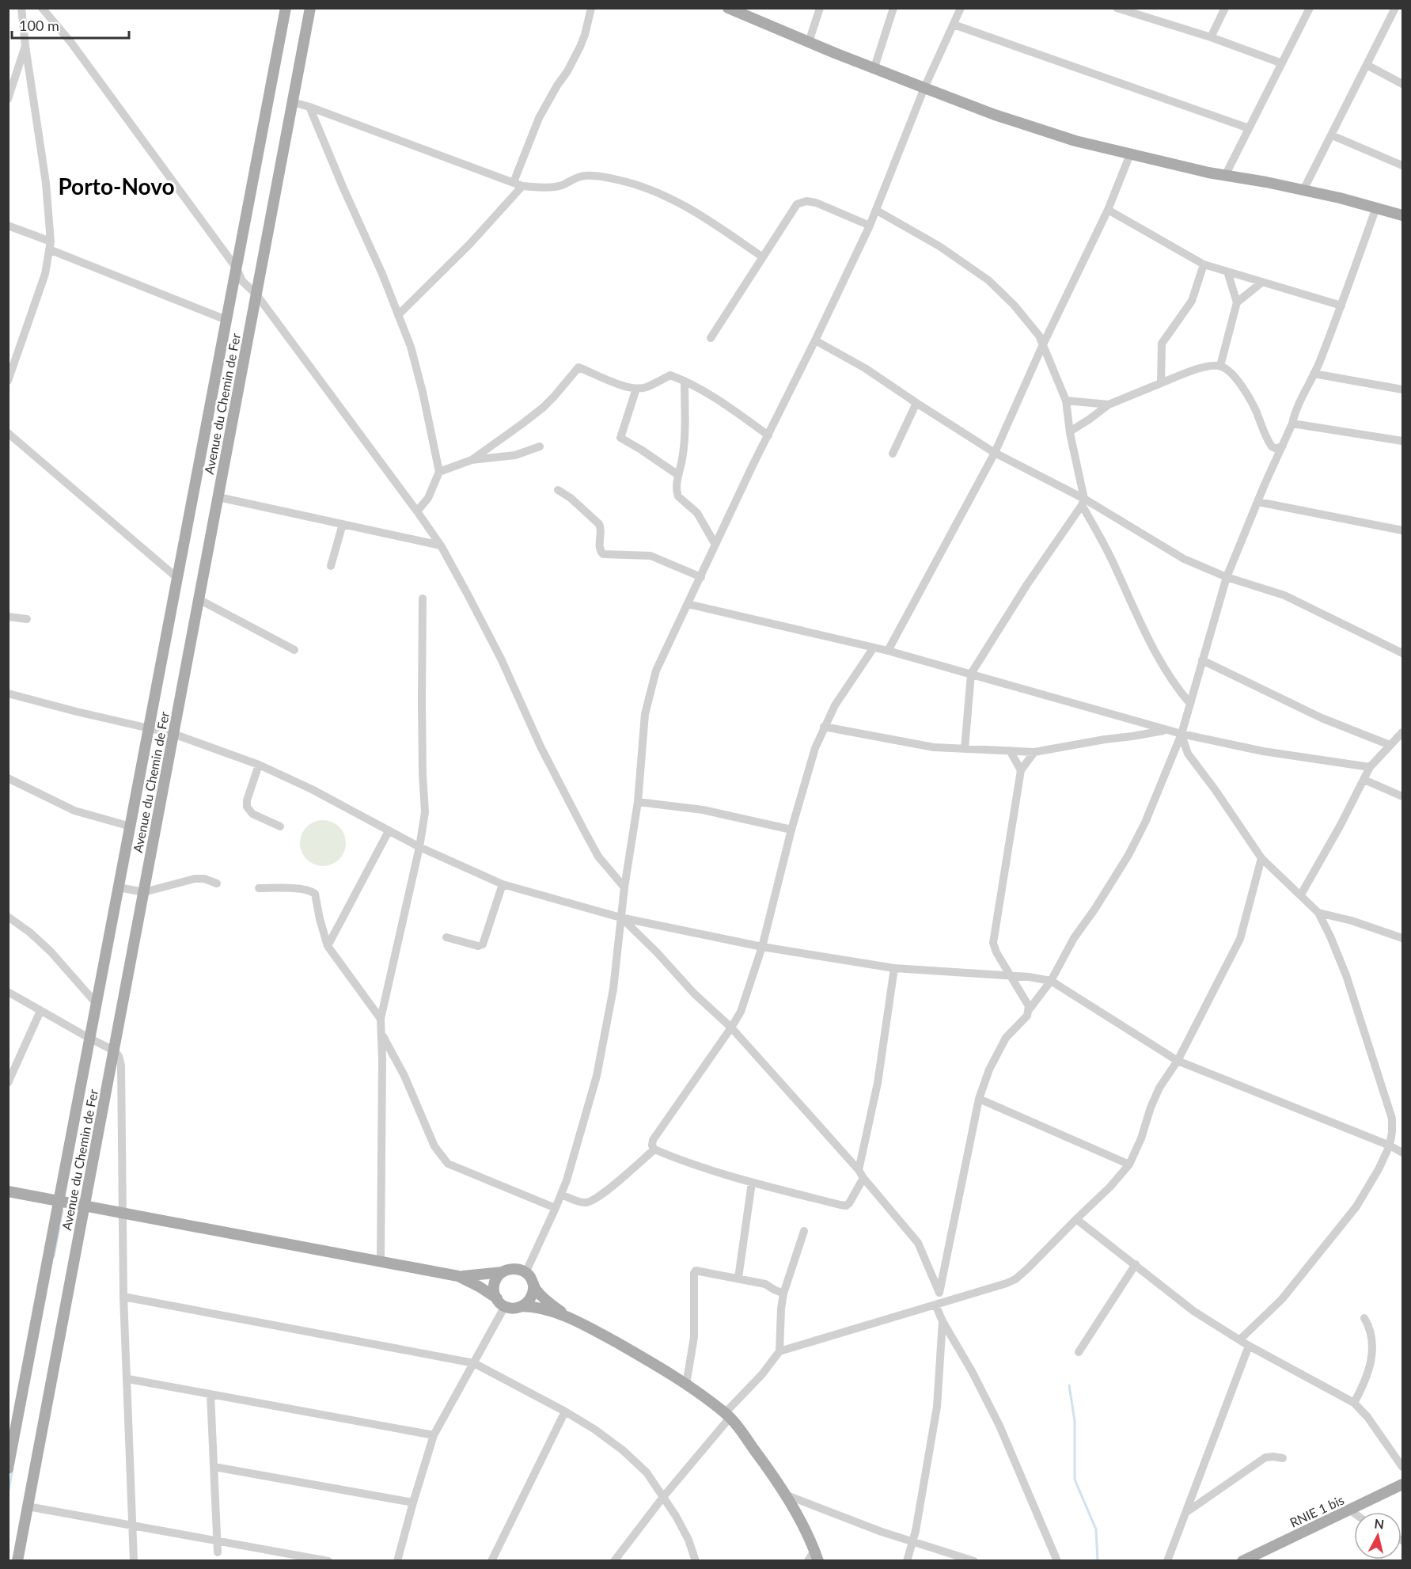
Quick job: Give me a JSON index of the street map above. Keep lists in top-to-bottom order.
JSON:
{
  "streets": {
    "main road": ["Avenue du Chemin de Fer", "RNIE 1 bis"]
  },
  "districts": ["Porto-Novo"],
  "scale_bar": "100 m",
  "north": "top"
}
